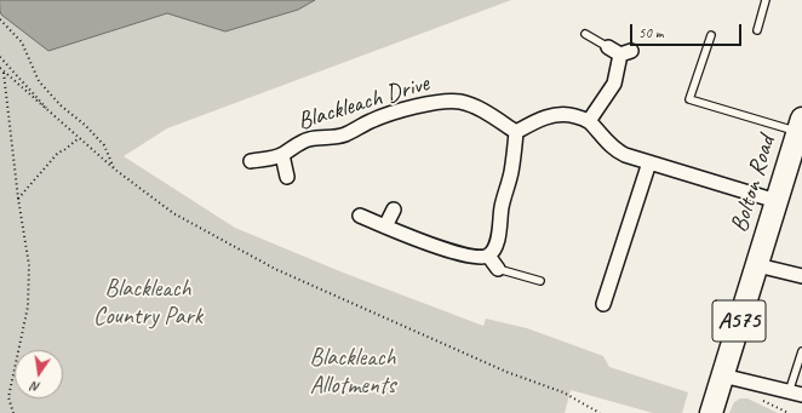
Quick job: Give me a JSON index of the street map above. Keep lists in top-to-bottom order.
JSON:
{
  "streets": {
    "main road": ["Bolton Road", "A575"],
    "street": ["Blackleach Drive"]
  },
  "crossings": [
    ["Bolton Road", "A575"]
  ],
  "parks": ["Blackleach Country Park", "Blackleach Allotments"],
  "scale_bar": "50 m",
  "north": "bottom"
}
